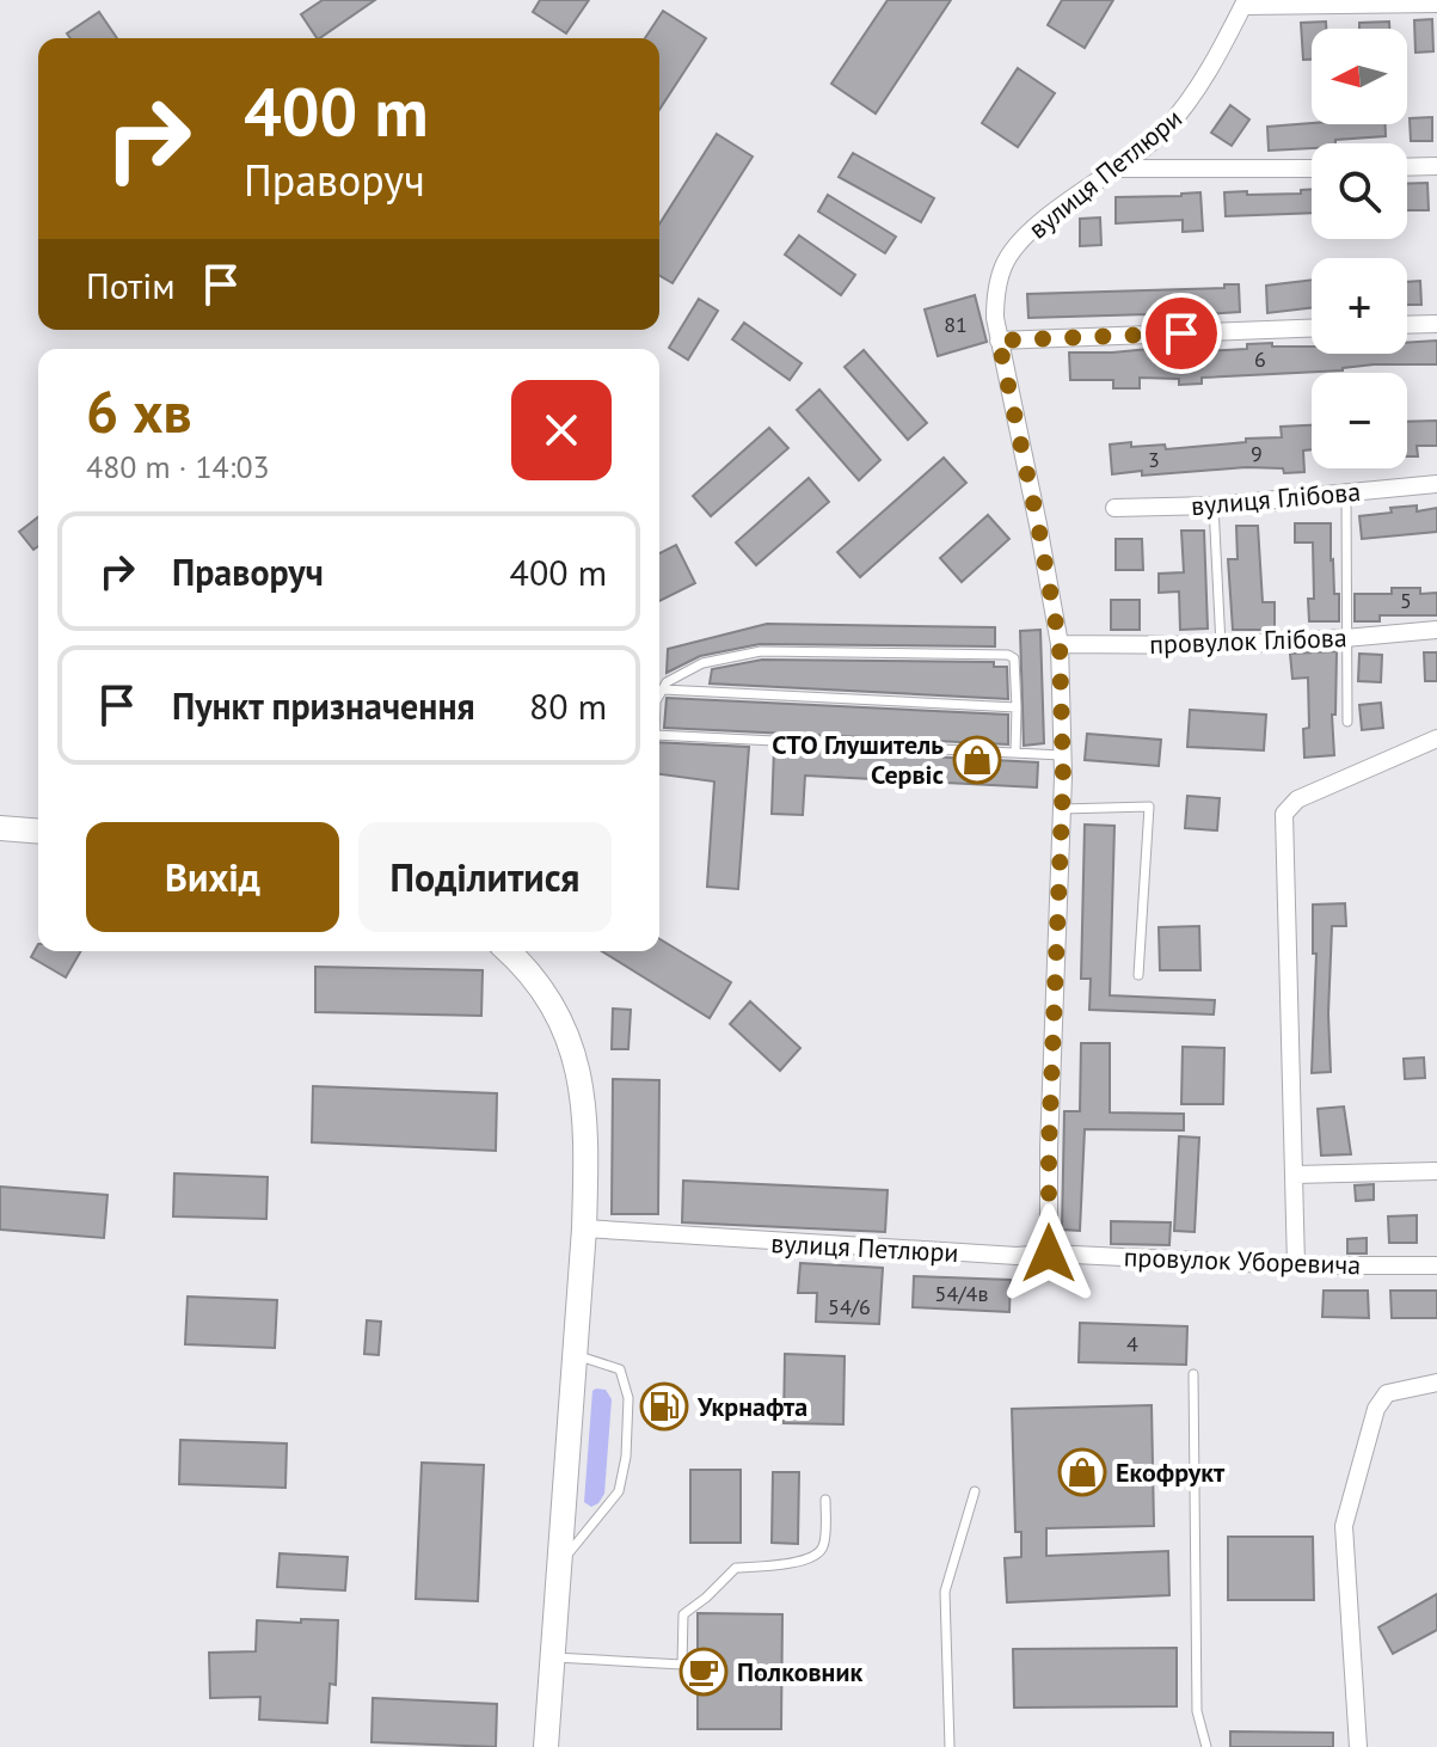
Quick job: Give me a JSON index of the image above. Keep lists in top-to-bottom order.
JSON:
{
  "streets": {
    "street": [
      "вулиця Петлюри",
      "вулиця Глібова",
      "провулок Глібова",
      "провулок Уборевича"
    ]
  },
  "crossings": [
    ["вулиця Петлюри", "провулок Глібова"],
    ["вулиця Петлюри", "провулок Уборевича"]
  ],
  "places": {
    "shop": ["СТО Глушитель Сервіс", "Екофрукт"],
    "fuel station": ["Укрнафта"],
    "cafe": ["Полковник"]
  },
  "house_numbers": [
    "81",
    "6",
    "9",
    "3",
    "5",
    "54/4в",
    "54/6",
    "4"
  ],
  "north": "left",
  "page": {
    "map_buttons": ["+", "−"],
    "turn": ["400 m", "Праворуч"],
    "then": "Потім",
    "heading": ["6 хв", "480 m · 14:03"],
    "list": [
      {
        "name": "Праворуч",
        "value": "400 m"
      },
      {
        "name": "Пункт призначення",
        "value": "80 m"
      }
    ],
    "buttons": ["Вихід", "Поділитися"]
  }
}
